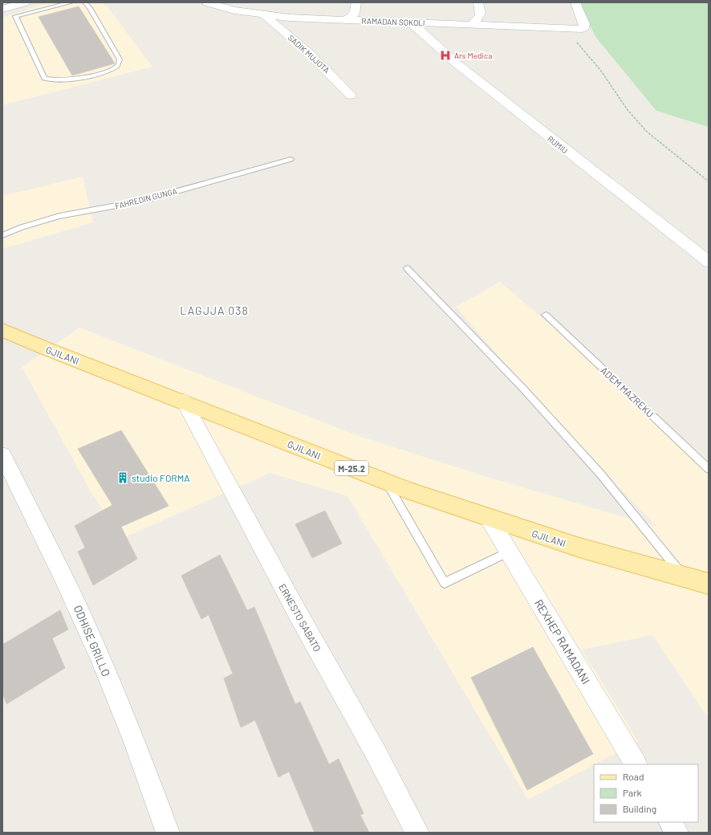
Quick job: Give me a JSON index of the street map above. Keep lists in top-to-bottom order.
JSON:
{
  "streets": {
    "main road": ["GJILANI", "M-25.2"],
    "street": [
      "RAMADAN SOKOLI",
      "SADIK MUJOTA",
      "RUMIU",
      "ERNESTO SABATO",
      "ODHISE GRILLO",
      "REXHEP RAMADANI"
    ],
    "lane": ["FAHREDIN GUNGA", "ADEM MAZREKU"]
  },
  "crossings": [
    ["RAMADAN SOKOLI", "SADIK MUJOTA"],
    ["RAMADAN SOKOLI", "RUMIU"],
    ["GJILANI", "ERNESTO SABATO"],
    ["GJILANI", "REXHEP RAMADANI"]
  ],
  "districts": ["LAGJJA 038"],
  "places": {
    "hospital": ["Ars Medica"],
    "building": ["studio FORMA"]
  },
  "legend": ["Road", "Park", "Building"]
}
